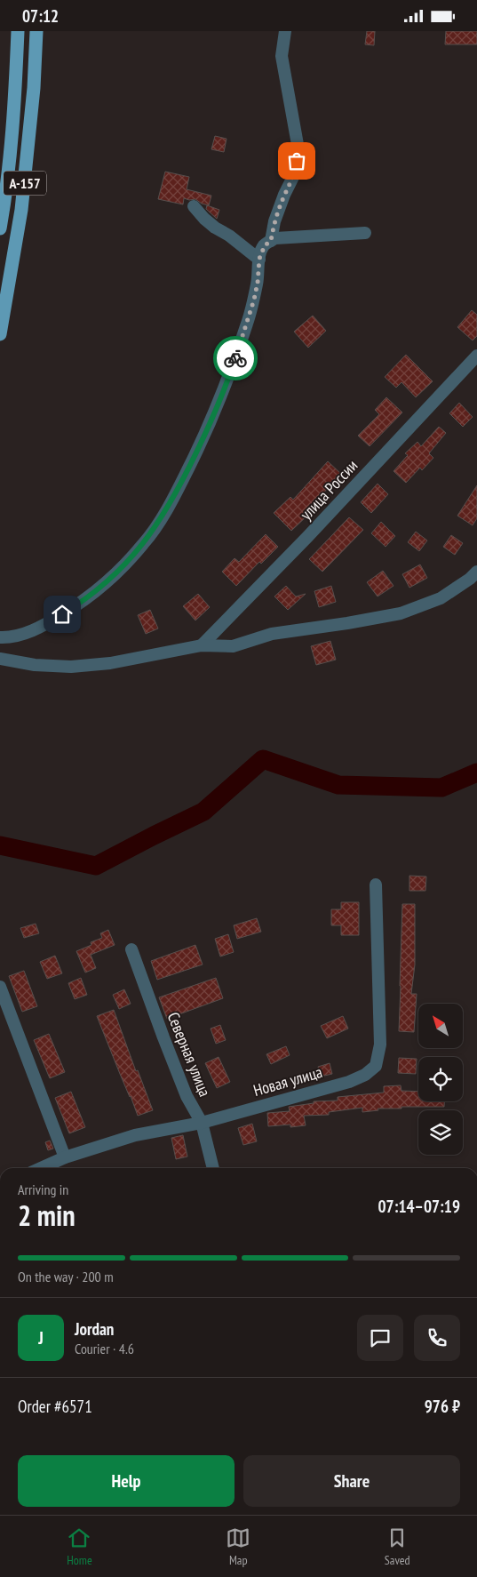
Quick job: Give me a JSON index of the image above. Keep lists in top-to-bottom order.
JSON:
{
  "streets": {
    "main road": ["А-157"],
    "street": ["улица России", "Северная улица", "Новая улица"]
  },
  "crossings": [
    ["Северная улица", "Новая улица"]
  ],
  "north": "top left",
  "page": {
    "status": "07:12",
    "heading": ["2 min", "Arriving in", "07:14–07:19"],
    "panel": [
      "Jordan",
      "Courier · 4.6",
      "Order #6571",
      "976 ₽"
    ],
    "bar": "On the way · 200 m",
    "round": "J",
    "buttons": ["Help", "Share"],
    "tabs": ["Home", "Map", "Saved"]
  }
}
